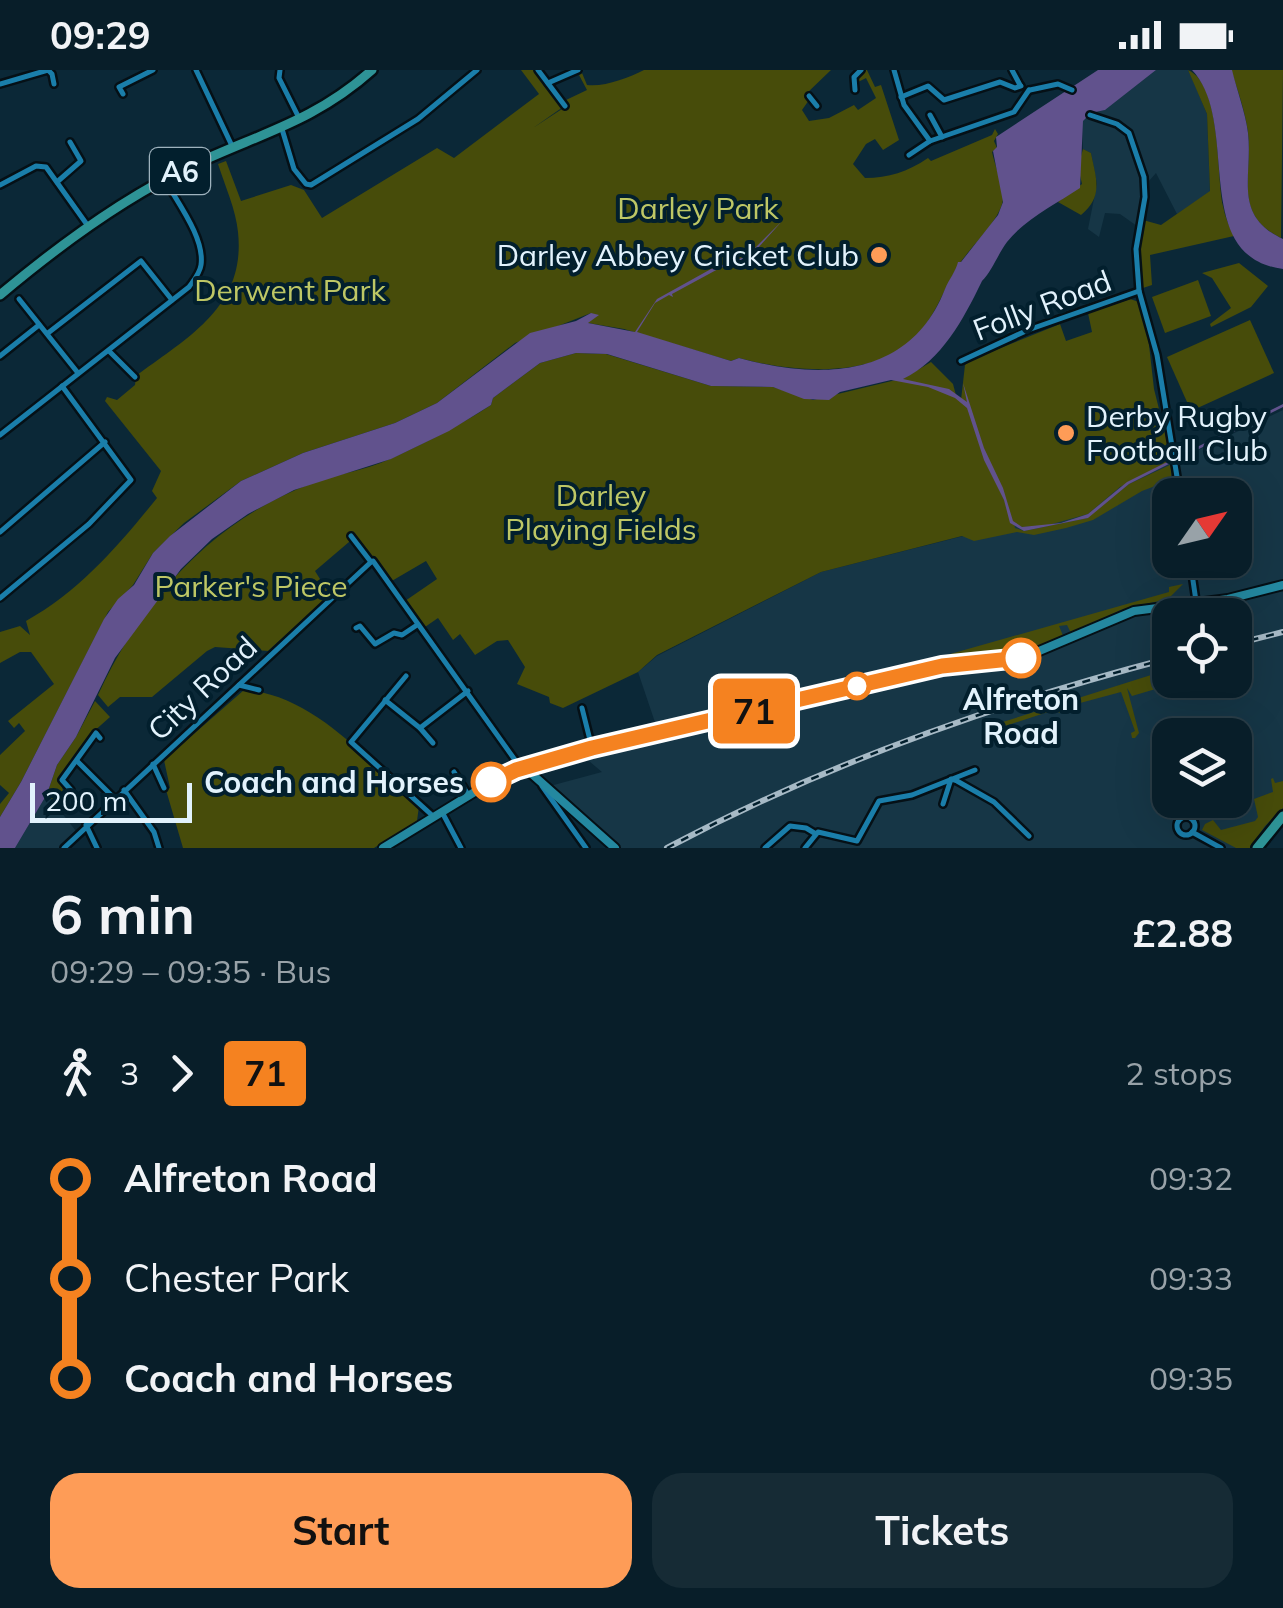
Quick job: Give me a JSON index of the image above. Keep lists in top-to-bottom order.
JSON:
{
  "streets": {
    "main road": ["A6"],
    "street": ["Folly Road", "City Road"]
  },
  "parks": [
    "Darley Park",
    "Derwent Park",
    "Darley Playing Fields",
    "Parker's Piece"
  ],
  "places": [
    "Darley Abbey Cricket Club",
    "Derby Rugby Football Club",
    "Alfreton Road",
    "Coach and Horses"
  ],
  "lines": ["bus line 71"],
  "scale_bar": "200 m",
  "north": "top right",
  "page": {
    "status": "09:29",
    "on_map": "71",
    "scale": "200 m",
    "heading": ["6 min", "09:29 – 09:35 · Bus", "£2.88"],
    "legs": ["3", "71", "2 stops"],
    "list": [
      {
        "name": "Alfreton Road",
        "value": "09:32"
      },
      {
        "name": "Chester Park",
        "value": "09:33"
      },
      {
        "name": "Coach and Horses",
        "value": "09:35"
      }
    ],
    "buttons": ["Start", "Tickets"]
  }
}
